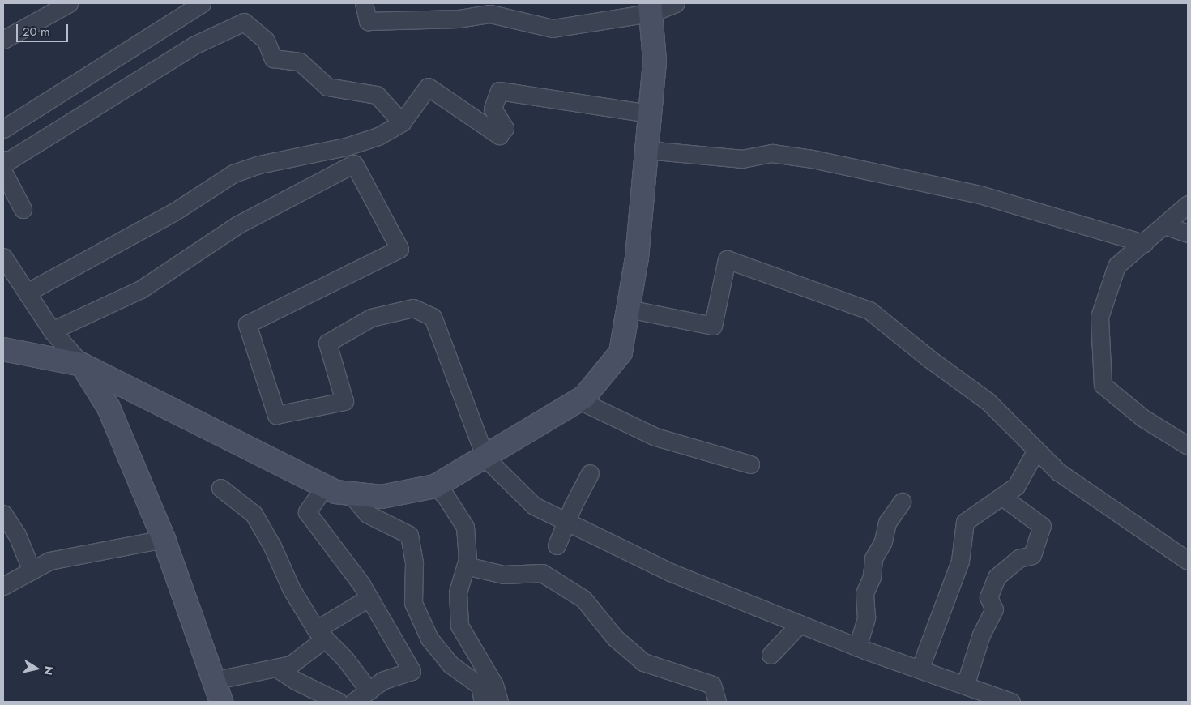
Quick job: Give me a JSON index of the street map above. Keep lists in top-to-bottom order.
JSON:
{
  "scale_bar": "20 m",
  "north": "right"
}
